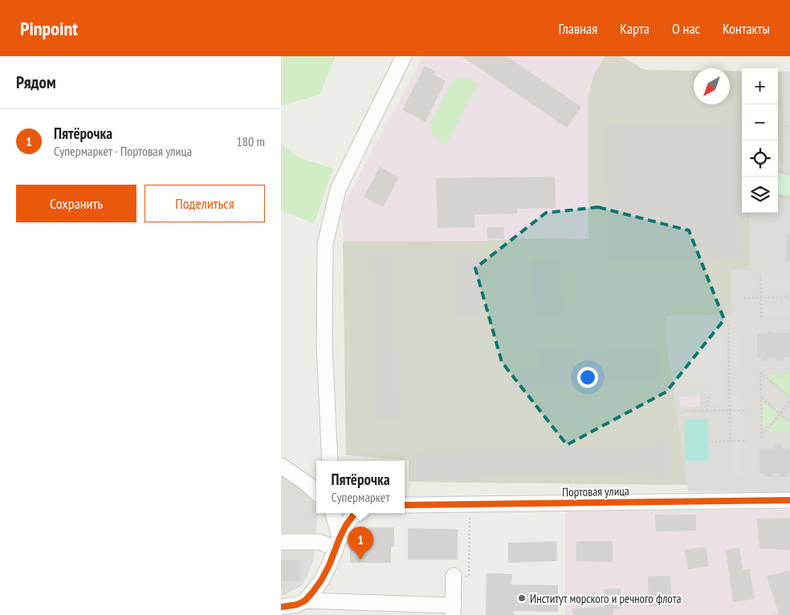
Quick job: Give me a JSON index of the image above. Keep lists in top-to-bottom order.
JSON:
{
  "streets": {
    "street": ["Портовая улица"]
  },
  "places": ["Институт морского и речного флота"],
  "north": "bottom left",
  "page": {
    "header": "Pinpoint",
    "nav": [
      "Главная",
      "Карта",
      "О нас",
      "Контакты"
    ],
    "heading": "Рядом",
    "map_buttons": ["+", "−"],
    "list": [
      {
        "mark": "1",
        "name": "Пятёрочка",
        "note": "Супермаркет · Портовая улица",
        "value": "180 m"
      }
    ],
    "buttons": ["Сохранить", "Поделиться"],
    "popup": ["Пятёрочка", "Супермаркет"],
    "pins": "1"
  }
}
